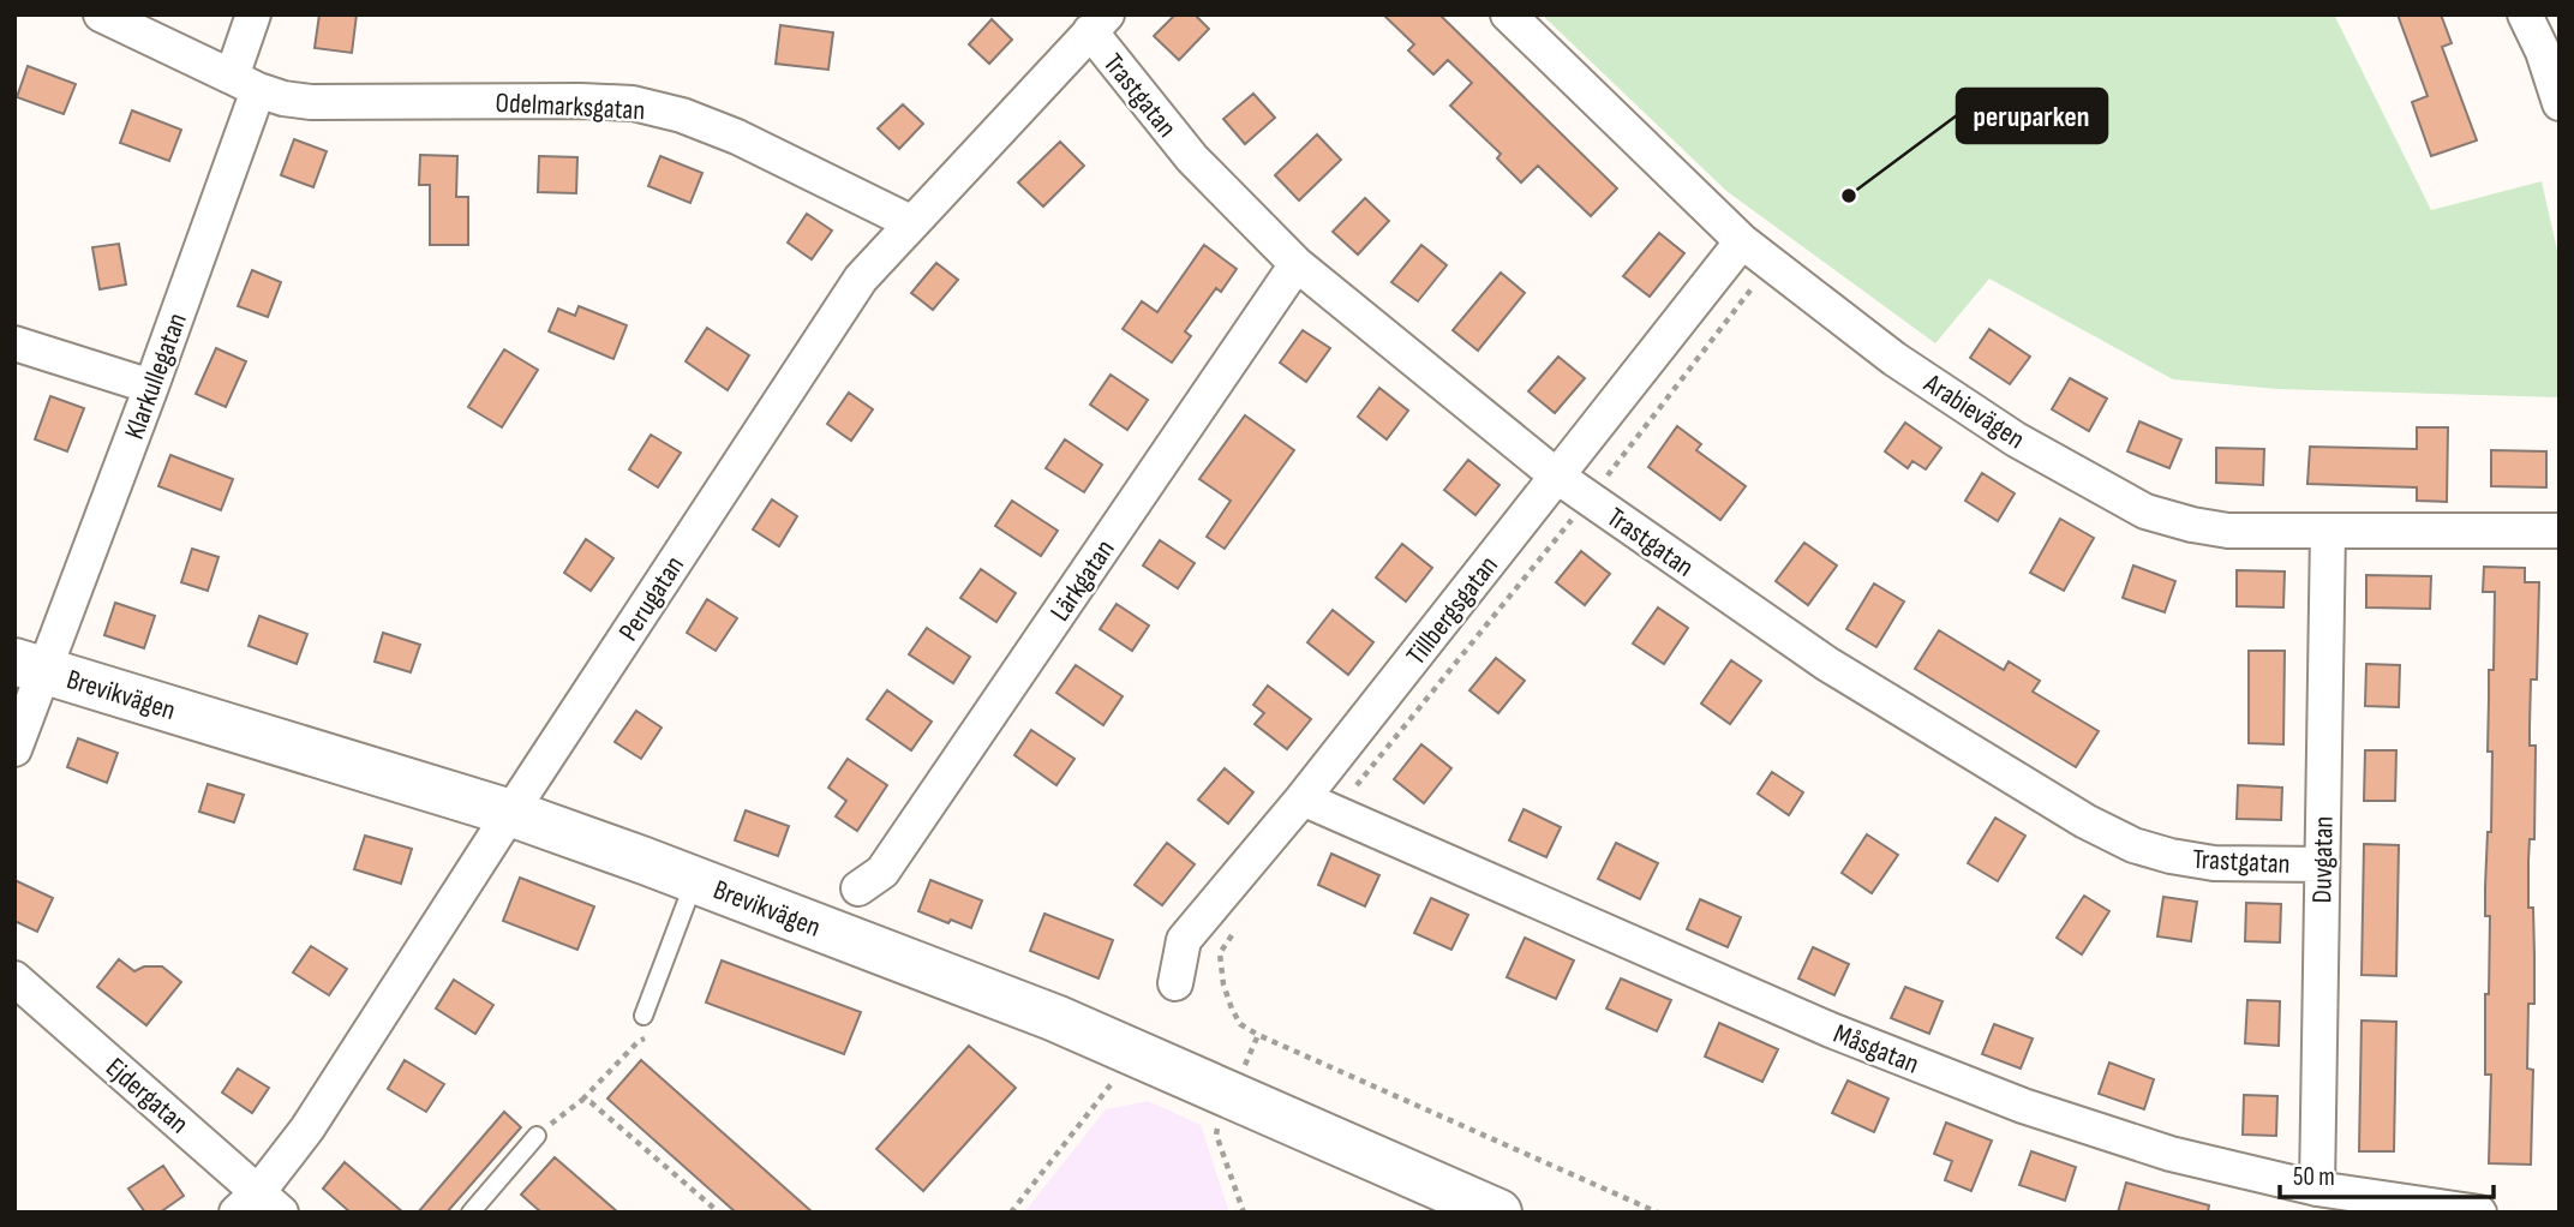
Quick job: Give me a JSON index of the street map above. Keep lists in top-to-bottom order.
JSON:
{
  "streets": {
    "street": [
      "Trastgatan",
      "Odelmarksgatan",
      "Klarkullegatan",
      "Arabievägen",
      "Lärkgatan",
      "Perugatan",
      "Tillbergsgatan",
      "Brevikvägen",
      "Duvgatan",
      "Måsgatan",
      "Ejdergatan"
    ]
  },
  "crossings": [
    ["Trastgatan", "Lärkgatan"],
    ["Trastgatan", "Perugatan"],
    ["Trastgatan", "Tillbergsgatan"],
    ["Trastgatan", "Duvgatan"],
    ["Odelmarksgatan", "Klarkullegatan"],
    ["Odelmarksgatan", "Perugatan"],
    ["Klarkullegatan", "Brevikvägen"],
    ["Arabievägen", "Tillbergsgatan"],
    ["Arabievägen", "Duvgatan"],
    ["Perugatan", "Brevikvägen"],
    ["Perugatan", "Ejdergatan"],
    ["Tillbergsgatan", "Måsgatan"],
    ["Duvgatan", "Måsgatan"]
  ],
  "places": ["peruparken"],
  "scale_bar": "50 m"
}
